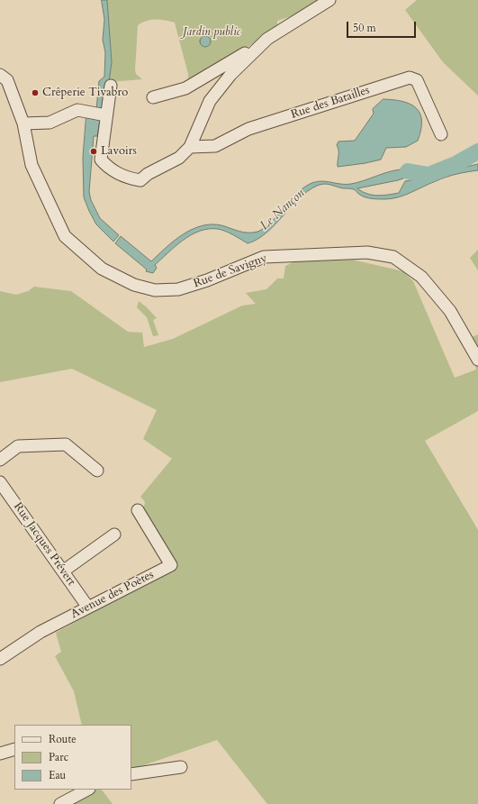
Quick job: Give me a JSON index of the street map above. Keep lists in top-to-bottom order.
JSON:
{
  "streets": {
    "street": [
      "Rue des Batailles",
      "Rue de Savigny",
      "Rue Jacques Prévert",
      "Avenue des Poètes"
    ]
  },
  "crossings": [
    ["Rue Jacques Prévert", "Avenue des Poètes"]
  ],
  "water": ["Le Nançon"],
  "parks": ["Jardin public"],
  "places": ["Crêperie Tivabro", "Lavoirs"],
  "legend": ["Route", "Parc", "Eau"],
  "scale_bar": "50 m"
}
